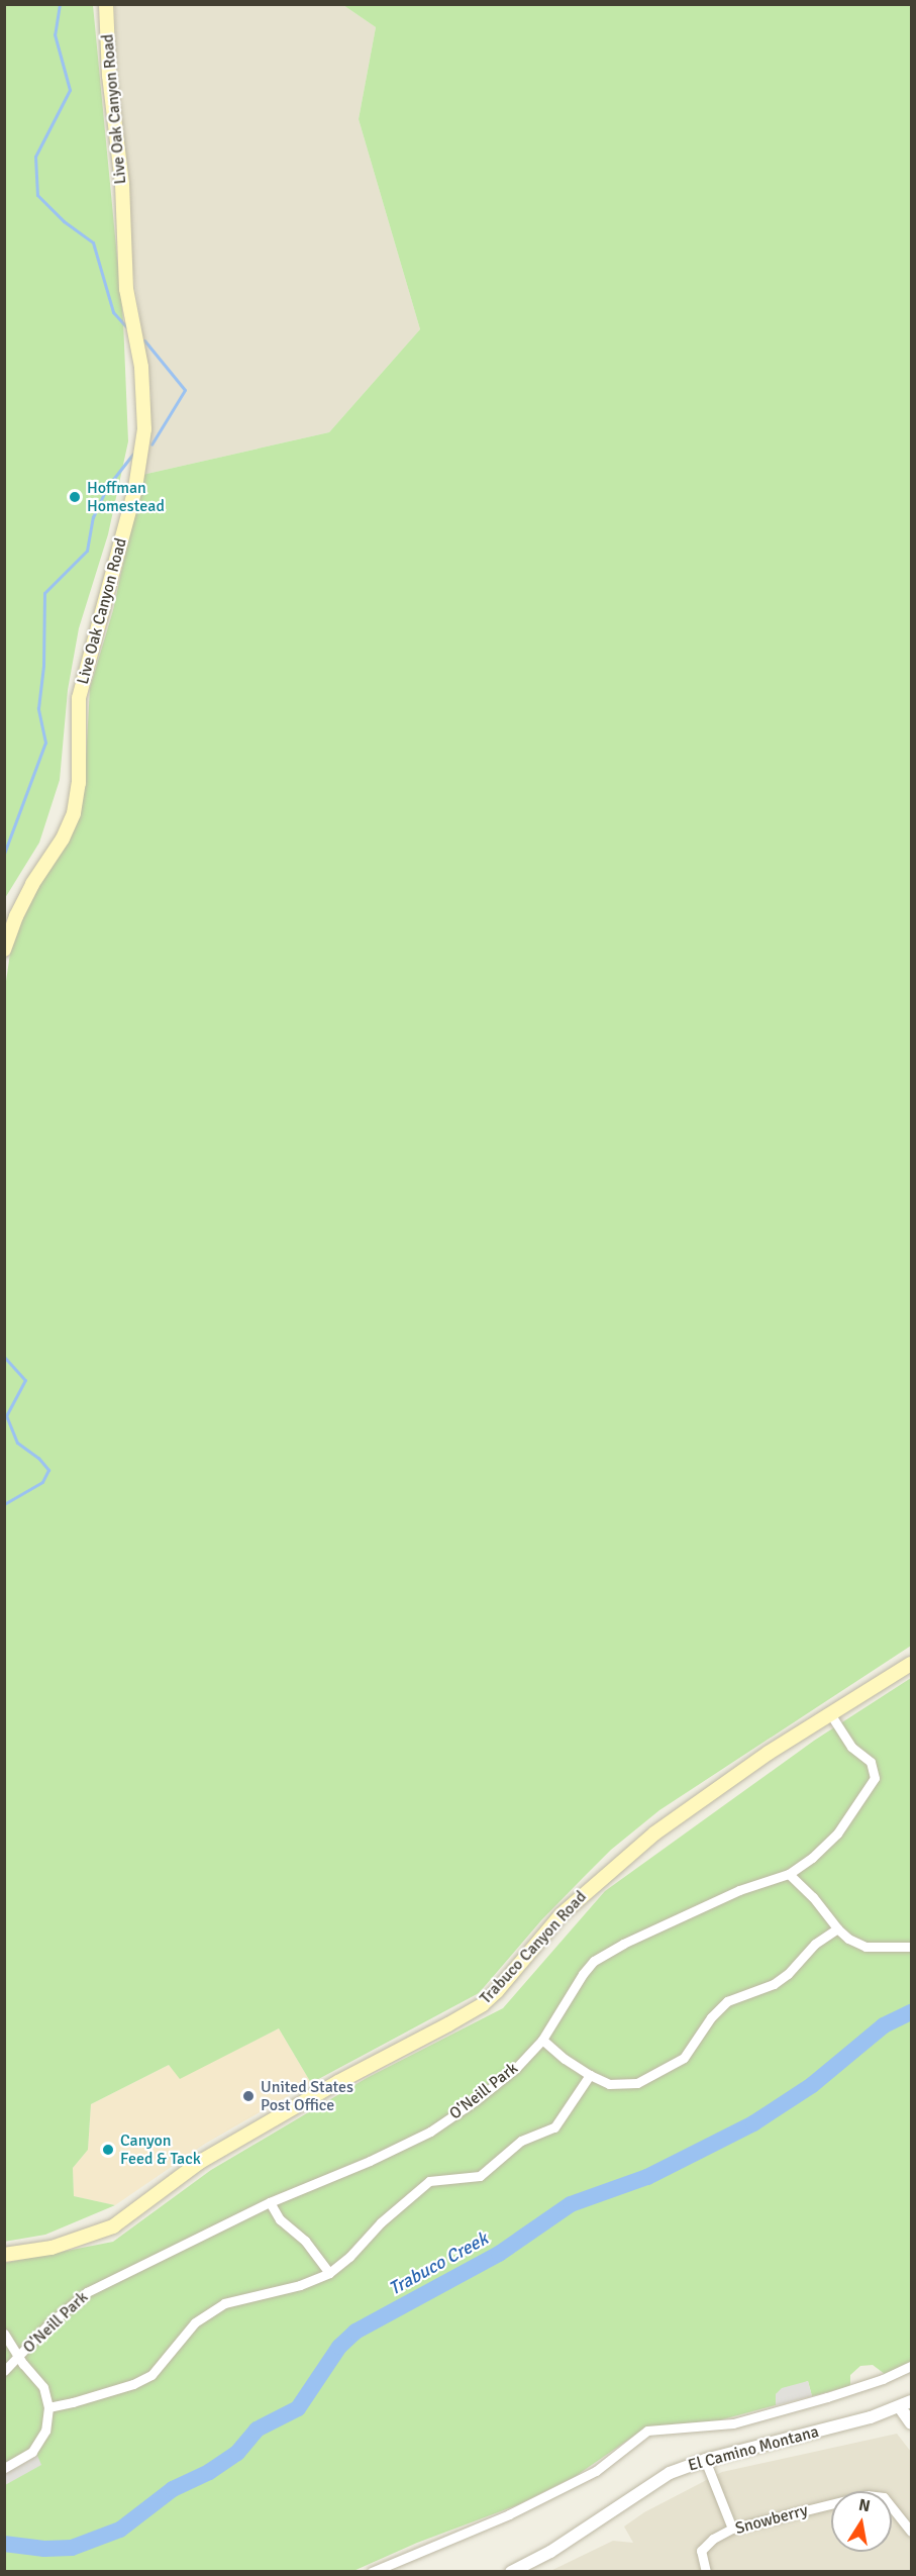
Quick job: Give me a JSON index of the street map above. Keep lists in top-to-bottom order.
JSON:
{
  "streets": {
    "main road": ["Live Oak Canyon Road", "Trabuco Canyon Road"],
    "street": ["O'Neill Park", "El Camino Montana", "Snowberry"]
  },
  "crossings": [
    ["Trabuco Canyon Road", "O'Neill Park"]
  ],
  "water": ["Trabuco Creek"],
  "places": ["Hoffman Homestead", "United States Post Office", "Canyon Feed & Tack"],
  "north": "top"
}
